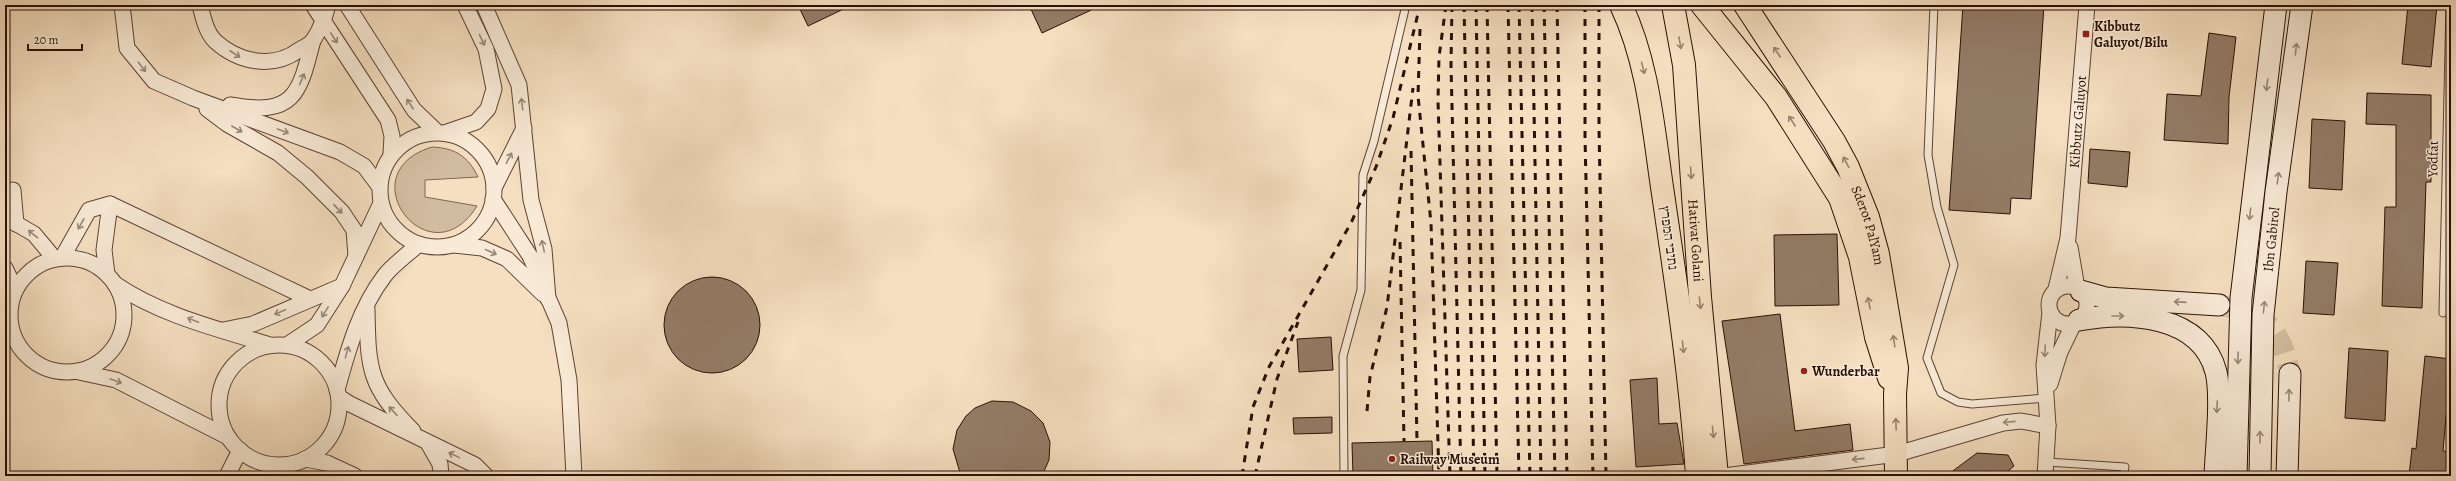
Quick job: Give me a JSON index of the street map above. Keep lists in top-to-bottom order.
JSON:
{
  "streets": {
    "highway": ["Sderot PalYam", "נתיבי המפרץ", "Hativat Golani"],
    "street": ["Kibbutz Galuyot", "Ibn Gabirol"],
    "lane": ["Yodfat"]
  },
  "places": {
    "transit": ["Kibbutz Galuyot/Bilu"],
    "other": ["Wunderbar", "Railway Museum"]
  },
  "scale_bar": "20 m"
}
